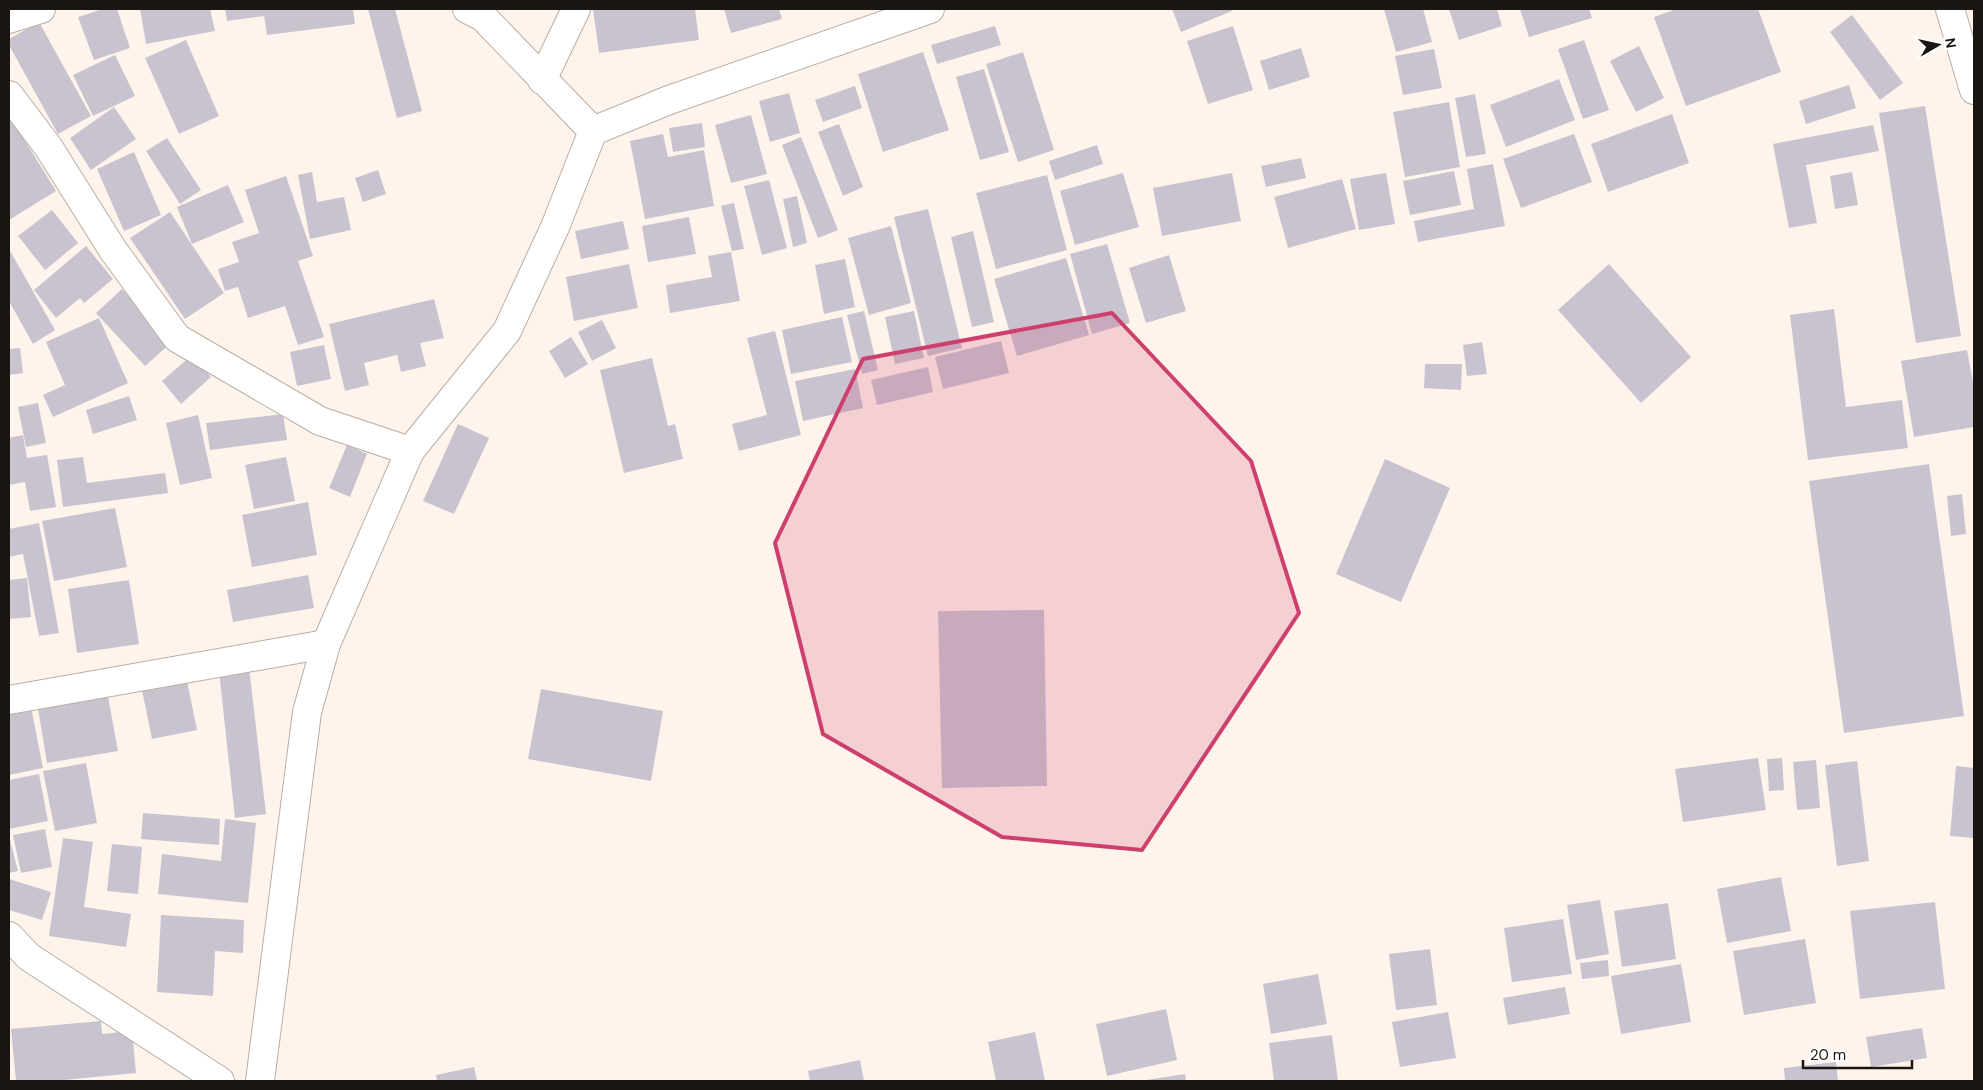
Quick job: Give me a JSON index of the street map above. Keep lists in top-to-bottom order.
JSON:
{
  "scale_bar": "20 m",
  "north": "right"
}
